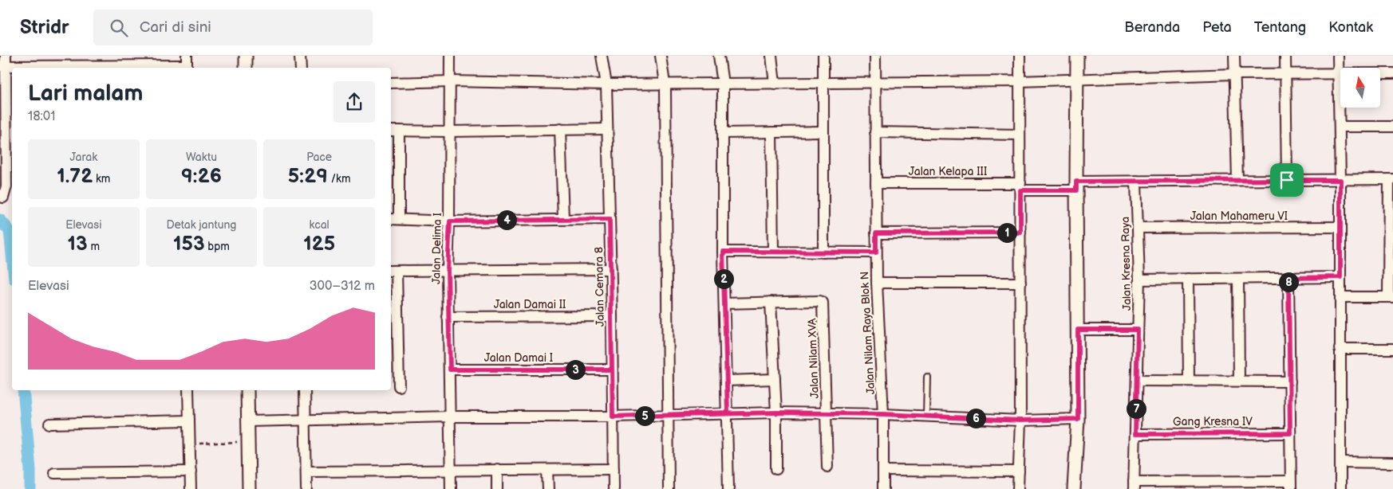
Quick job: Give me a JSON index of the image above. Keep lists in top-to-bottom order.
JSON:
{
  "streets": {
    "street": [
      "Jalan Kelapa III",
      "Jalan Mahameru VI",
      "Jalan Delima I",
      "Jalan Kresna Raya",
      "Jalan Cemara 8",
      "Jalan Damai II",
      "Jalan Nilam Raya Blok N",
      "Jalan Damai I",
      "Jalan Nilam XVA",
      "Gang Kresna IV"
    ]
  },
  "crossings": [
    ["Jalan Kelapa III", "Jalan Kresna Raya"],
    ["Jalan Kelapa III", "Jalan Nilam Raya Blok N"],
    ["Jalan Mahameru VI", "Jalan Kresna Raya"],
    ["Jalan Delima I", "Jalan Damai II"],
    ["Jalan Delima I", "Jalan Damai I"],
    ["Jalan Kresna Raya", "Gang Kresna IV"],
    ["Jalan Cemara 8", "Jalan Damai II"],
    ["Jalan Cemara 8", "Jalan Damai I"]
  ],
  "north": "top",
  "page": {
    "header": "Stridr",
    "search": "Cari di sini",
    "nav": [
      "Beranda",
      "Peta",
      "Tentang",
      "Kontak"
    ],
    "heading": ["Lari malam", "18:01"],
    "stats": [
      ["Jarak", "1.72 km"],
      ["Waktu", "9:26"],
      ["Pace", "5:29 /km"],
      ["Elevasi", "13 m"],
      ["Detak jantung", "153 bpm"],
      ["kcal", "125"]
    ],
    "pins": [
      "4",
      "1",
      "2",
      "8",
      "3",
      "7",
      "5",
      "6"
    ],
    "chart": ["Elevasi", "300–312 m"]
  }
}
